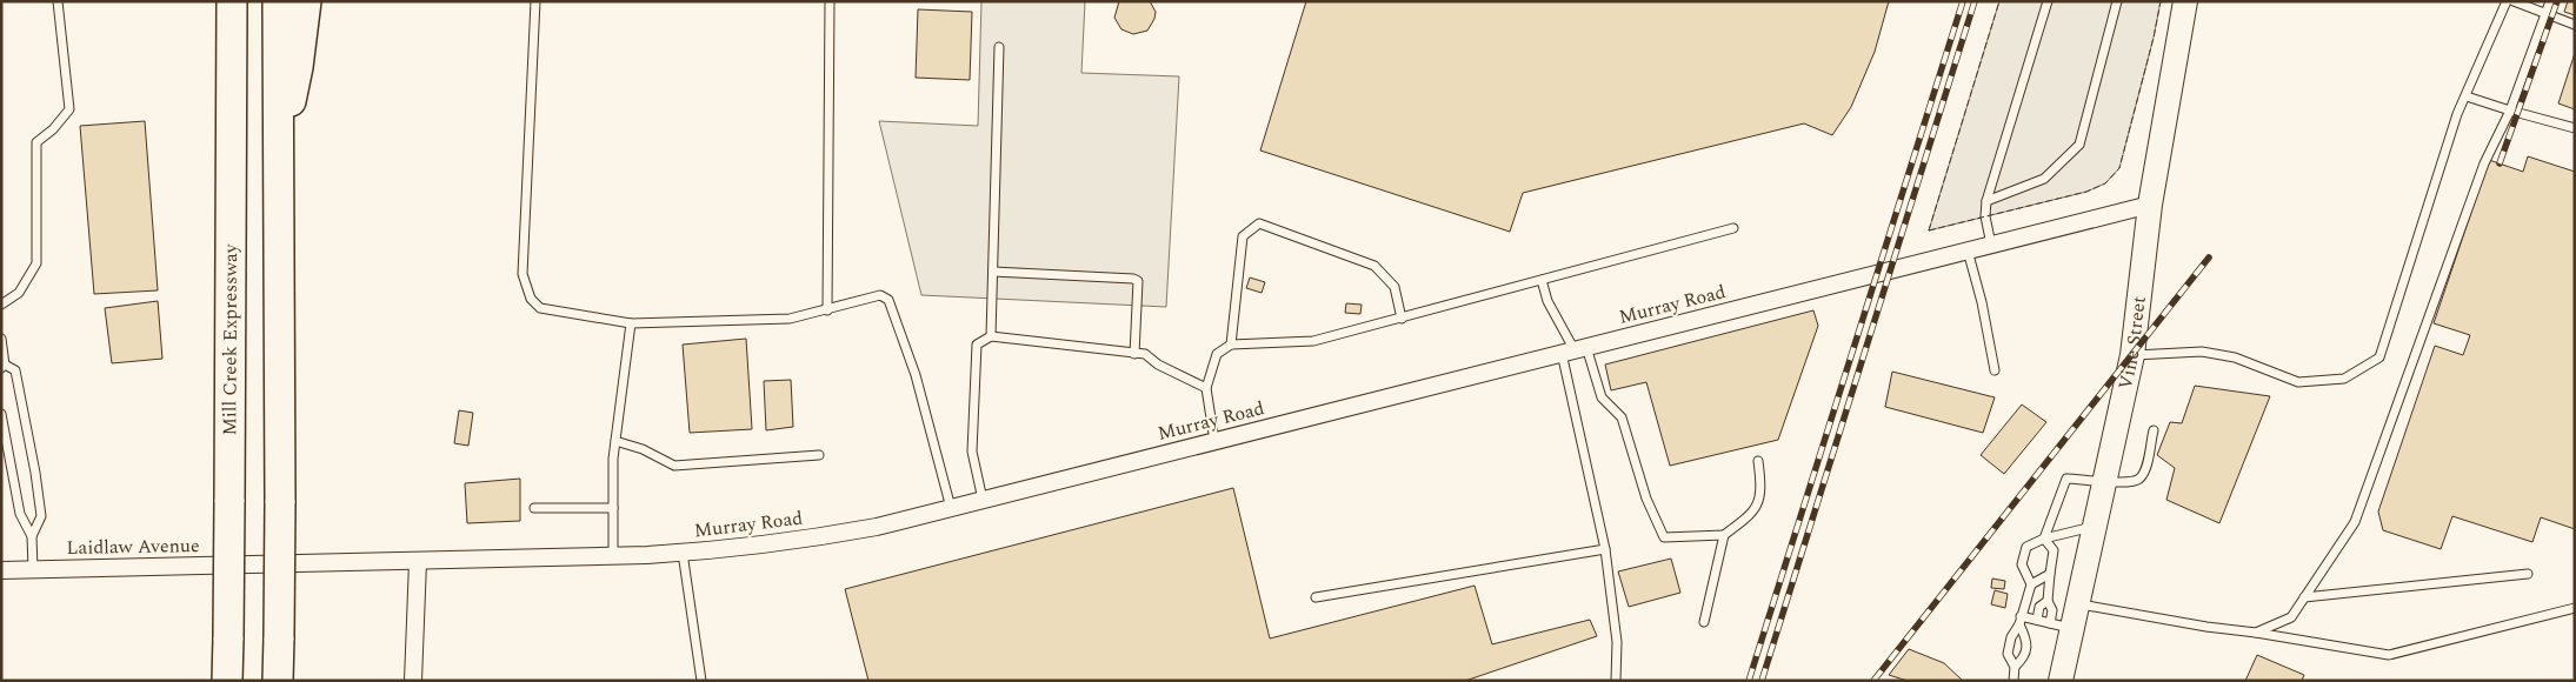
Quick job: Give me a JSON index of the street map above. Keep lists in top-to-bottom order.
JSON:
{
  "streets": {
    "highway": ["Mill Creek Expressway"],
    "main road": ["Vine Street"],
    "street": ["Murray Road", "Laidlaw Avenue"]
  },
  "crossings": [
    ["Murray Road", "Vine Street"],
    ["Murray Road", "Laidlaw Avenue"]
  ]
}
